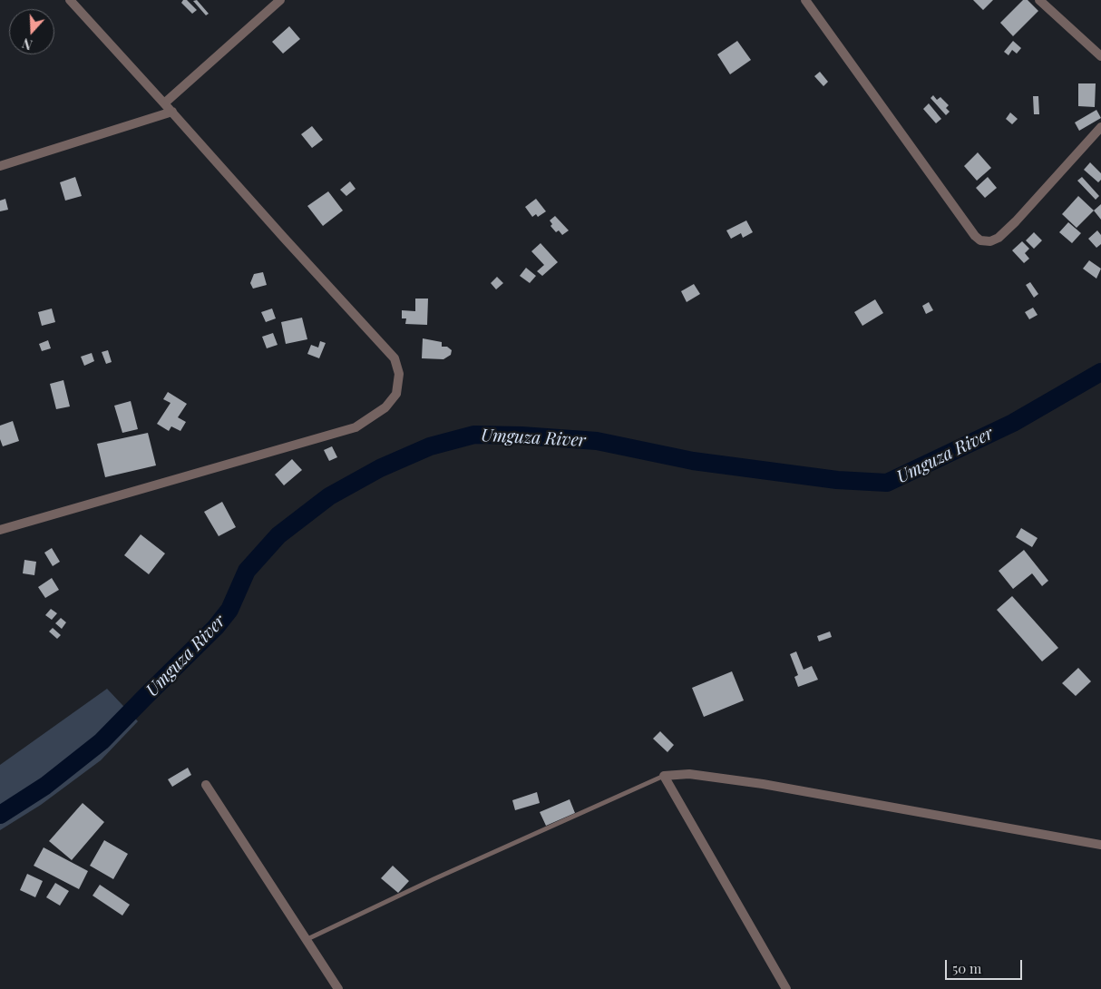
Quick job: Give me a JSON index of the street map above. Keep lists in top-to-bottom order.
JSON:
{
  "water": ["Umguza River"],
  "scale_bar": "50 m",
  "north": "bottom"
}
